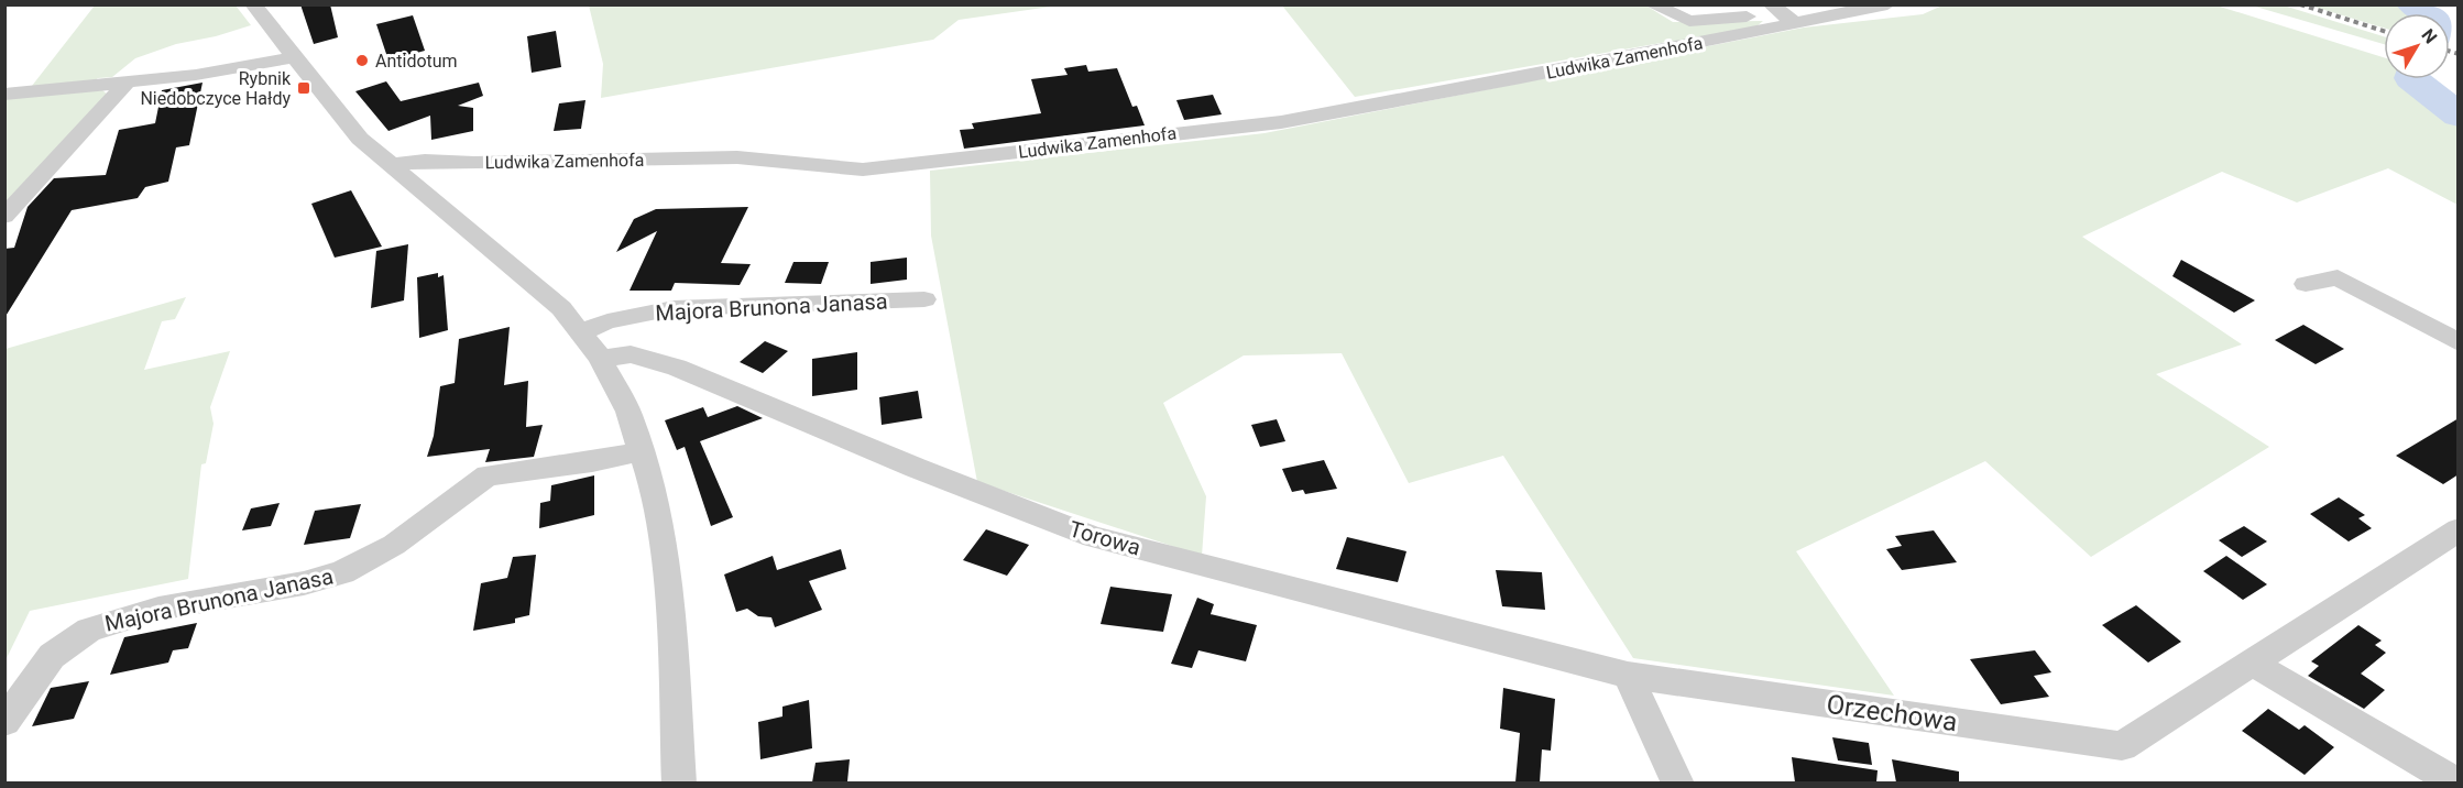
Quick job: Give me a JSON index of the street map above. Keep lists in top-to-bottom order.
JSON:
{
  "streets": {
    "street": [
      "Ludwika Zamenhofa",
      "Majora Brunona Janasa",
      "Torowa",
      "Orzechowa"
    ]
  },
  "crossings": [
    ["Torowa", "Orzechowa"]
  ],
  "places": {
    "other": ["Antidotum"],
    "transit": ["Rybnik Niedobczyce Hałdy"]
  },
  "north": "top right"
}
